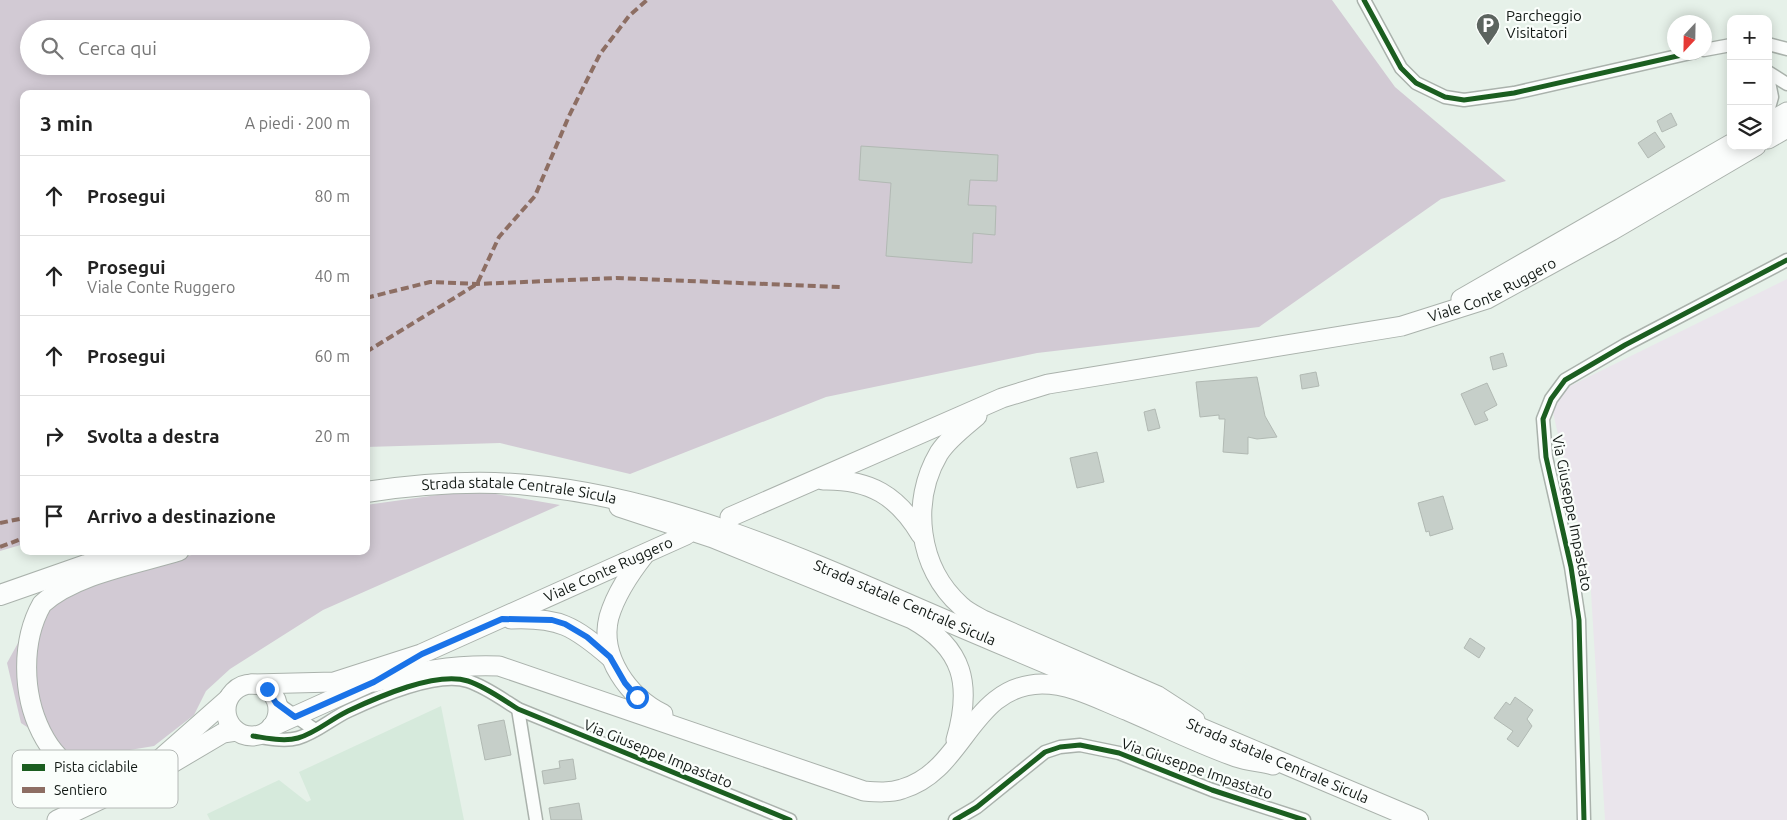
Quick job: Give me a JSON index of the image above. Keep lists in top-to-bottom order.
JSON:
{
  "streets": {
    "main road": ["Viale Conte Ruggero", "Strada statale Centrale Sicula"],
    "street": ["Via Giuseppe Impastato"]
  },
  "places": {
    "parking": ["Parcheggio Visitatori"]
  },
  "legend": ["Pista ciclabile", "Sentiero"],
  "north": "bottom",
  "page": {
    "map_buttons": ["+", "−"],
    "search": "Cerca qui",
    "heading": ["3 min", "A piedi · 200 m"],
    "list": [
      ["Prosegui", "80 m"],
      ["Prosegui", "Viale Conte Ruggero", "40 m"],
      ["Prosegui", "60 m"],
      ["Svolta a destra", "20 m"],
      "Arrivo a destinazione"
    ]
  }
}
